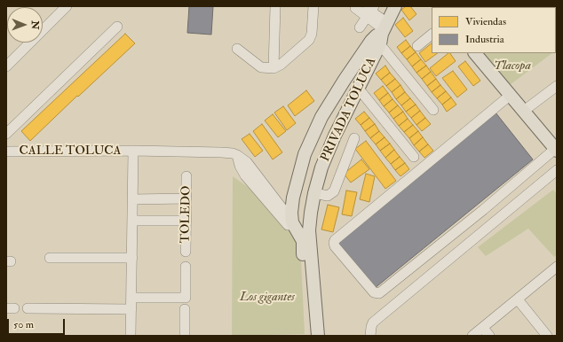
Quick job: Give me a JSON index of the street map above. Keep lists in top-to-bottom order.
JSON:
{
  "streets": {
    "main road": ["PRIVADA TOLUCA"],
    "street": ["CALLE TOLUCA", "TOLEDO"]
  },
  "parks": ["Tlacopa", "Los gigantes"],
  "legend": ["Viviendas", "Industria"],
  "scale_bar": "50 m",
  "north": "right"
}
